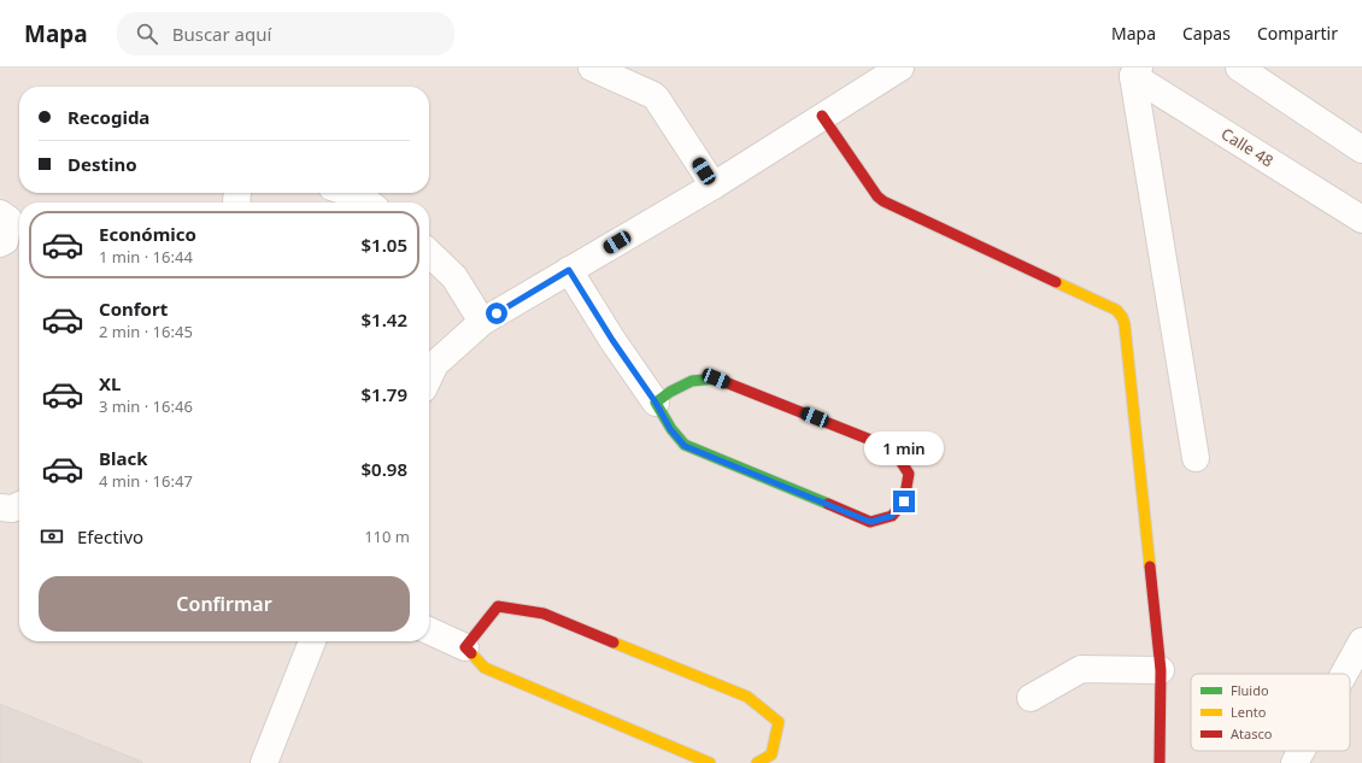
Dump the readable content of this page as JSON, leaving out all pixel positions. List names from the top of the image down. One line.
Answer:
{"streets":{"street":["Calle 48"]},"legend":["Fluido","Lento","Atasco"],"page":{"header":"Mapa","search":"Buscar aquí","nav":["Mapa","Capas","Compartir"],"banner":["Recogida","Destino"],"list":[{"name":"Económico","note":"1 min · 16:44","value":"$1.05"},{"name":"Confort","note":"2 min · 16:45","value":"$1.42"},{"name":"XL","note":"3 min · 16:46","value":"$1.79"},{"name":"Black","note":"4 min · 16:47","value":"$0.98"}],"bubble":"1 min","pay":["Efectivo","110 m"],"buttons":"Confirmar"}}
